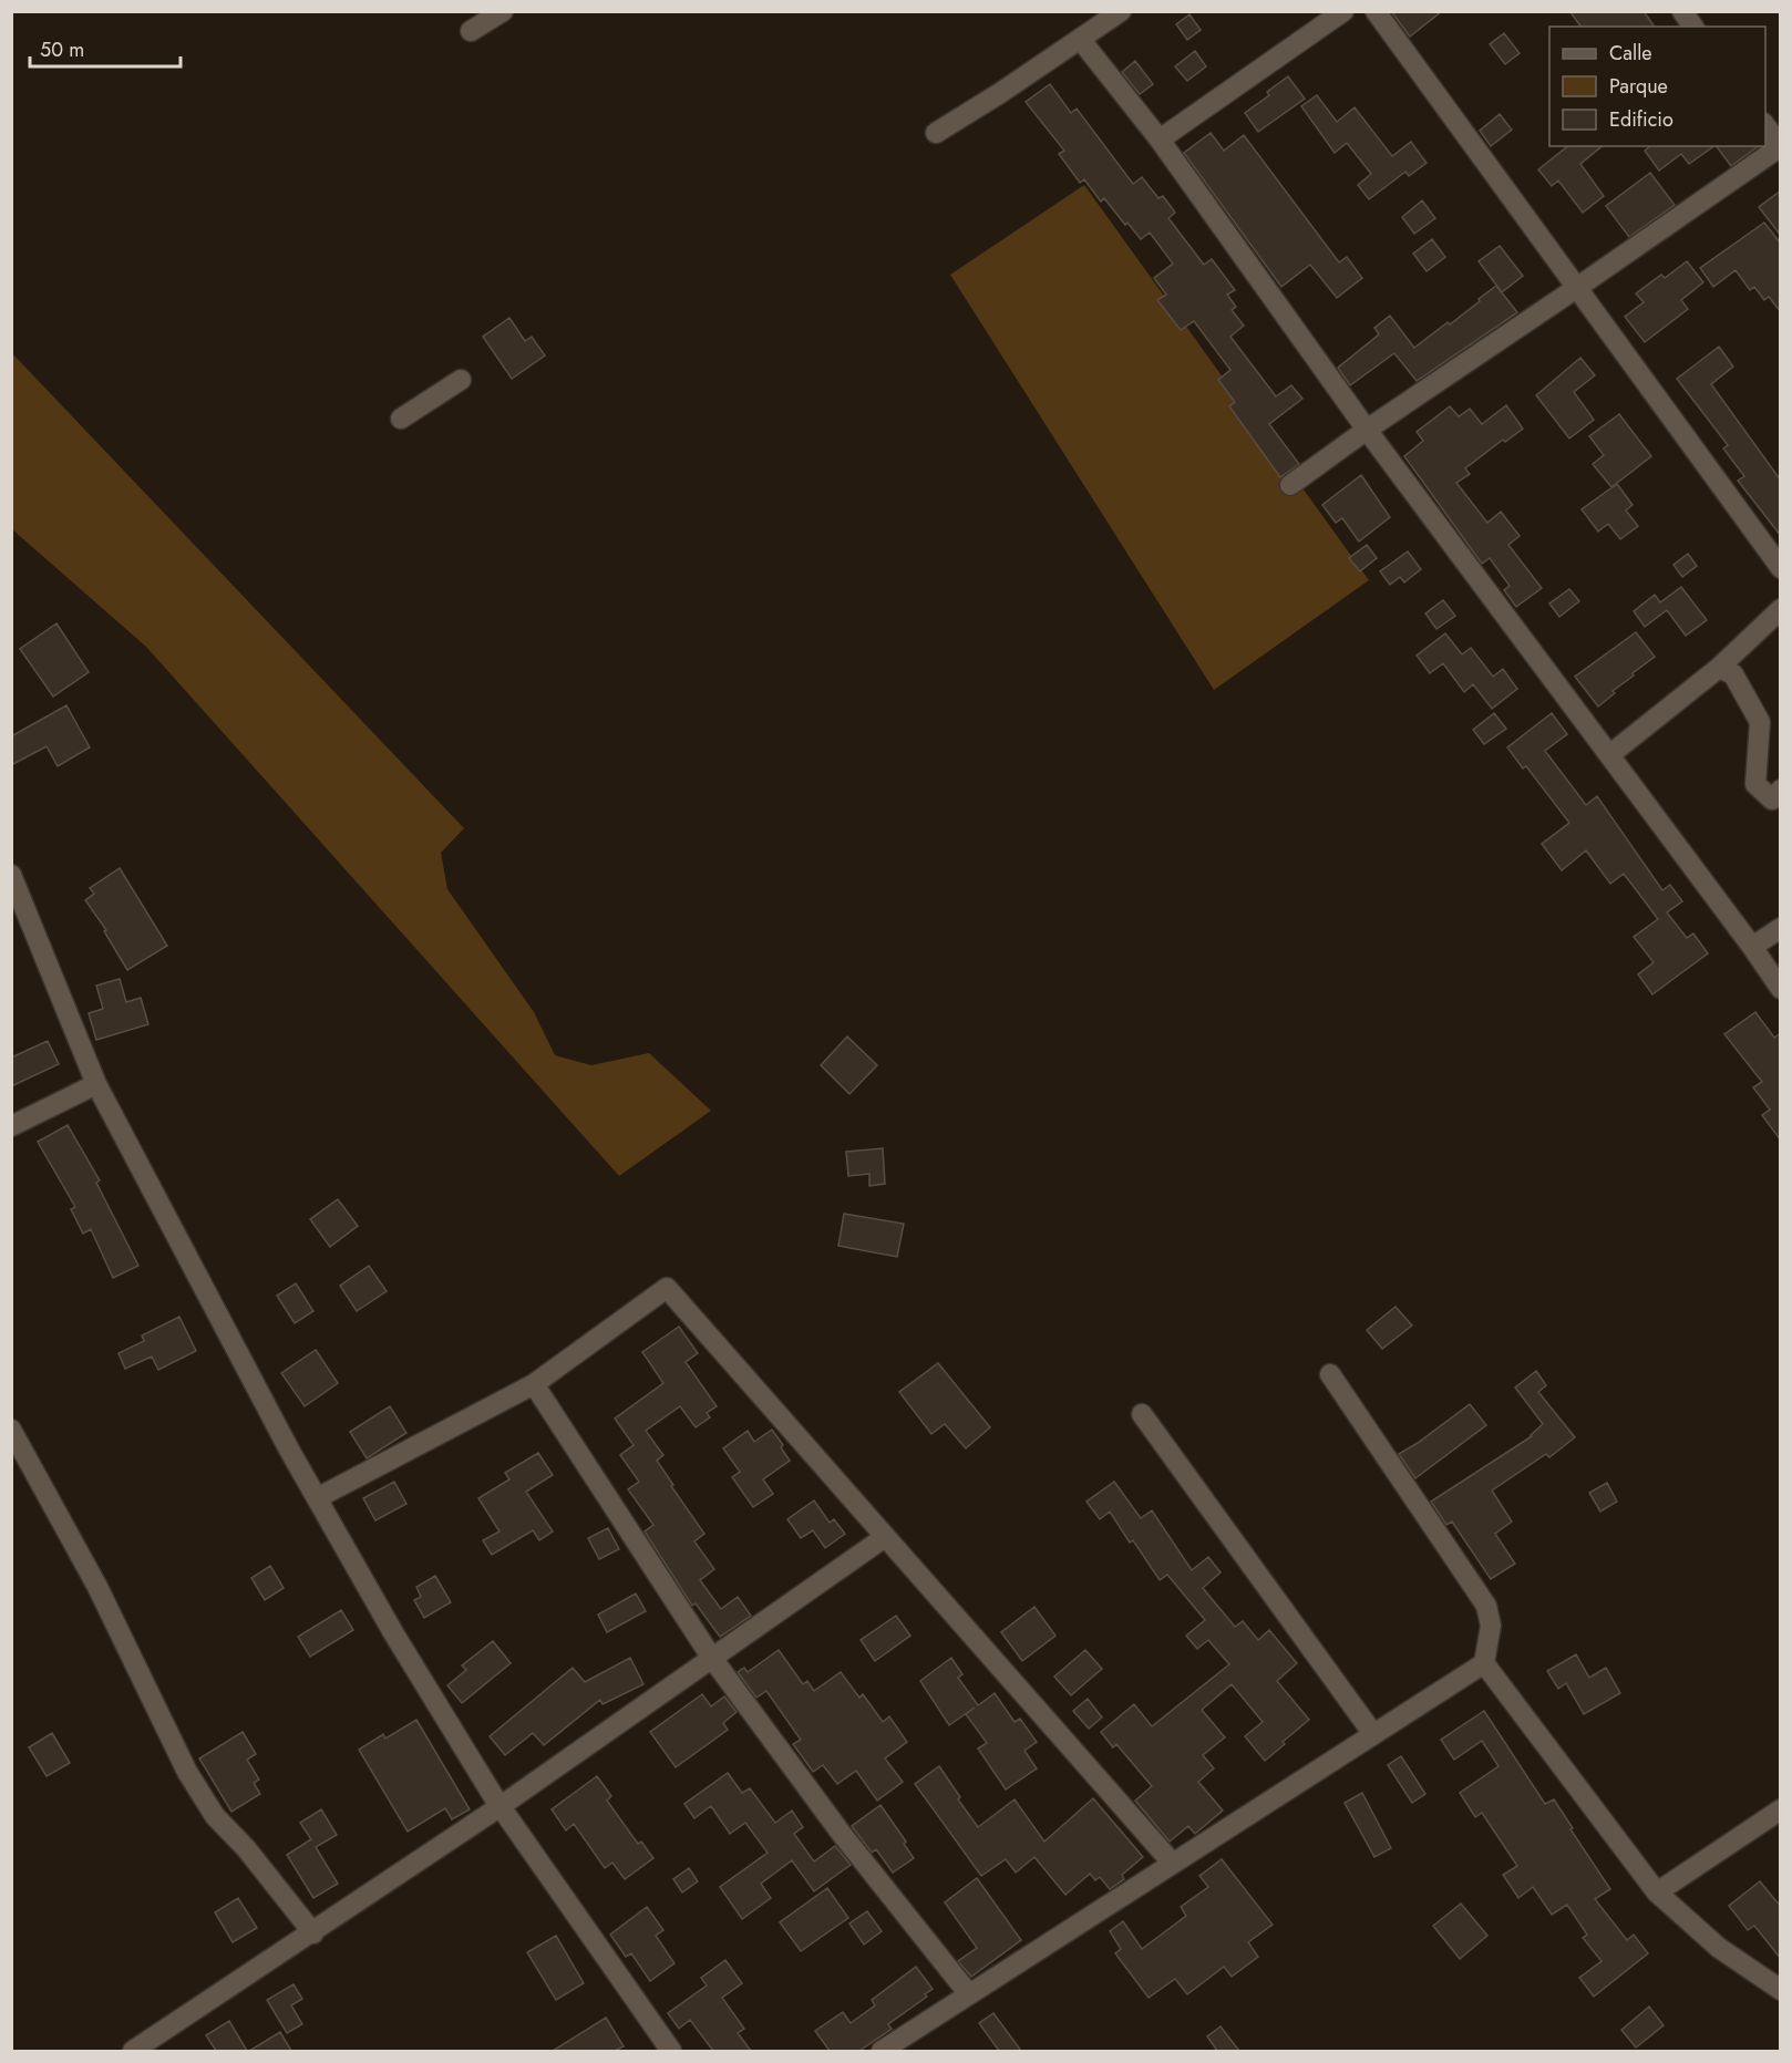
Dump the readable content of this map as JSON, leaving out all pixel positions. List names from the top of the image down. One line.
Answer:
{"legend":["Calle","Parque","Edificio"],"scale_bar":"50 m"}
